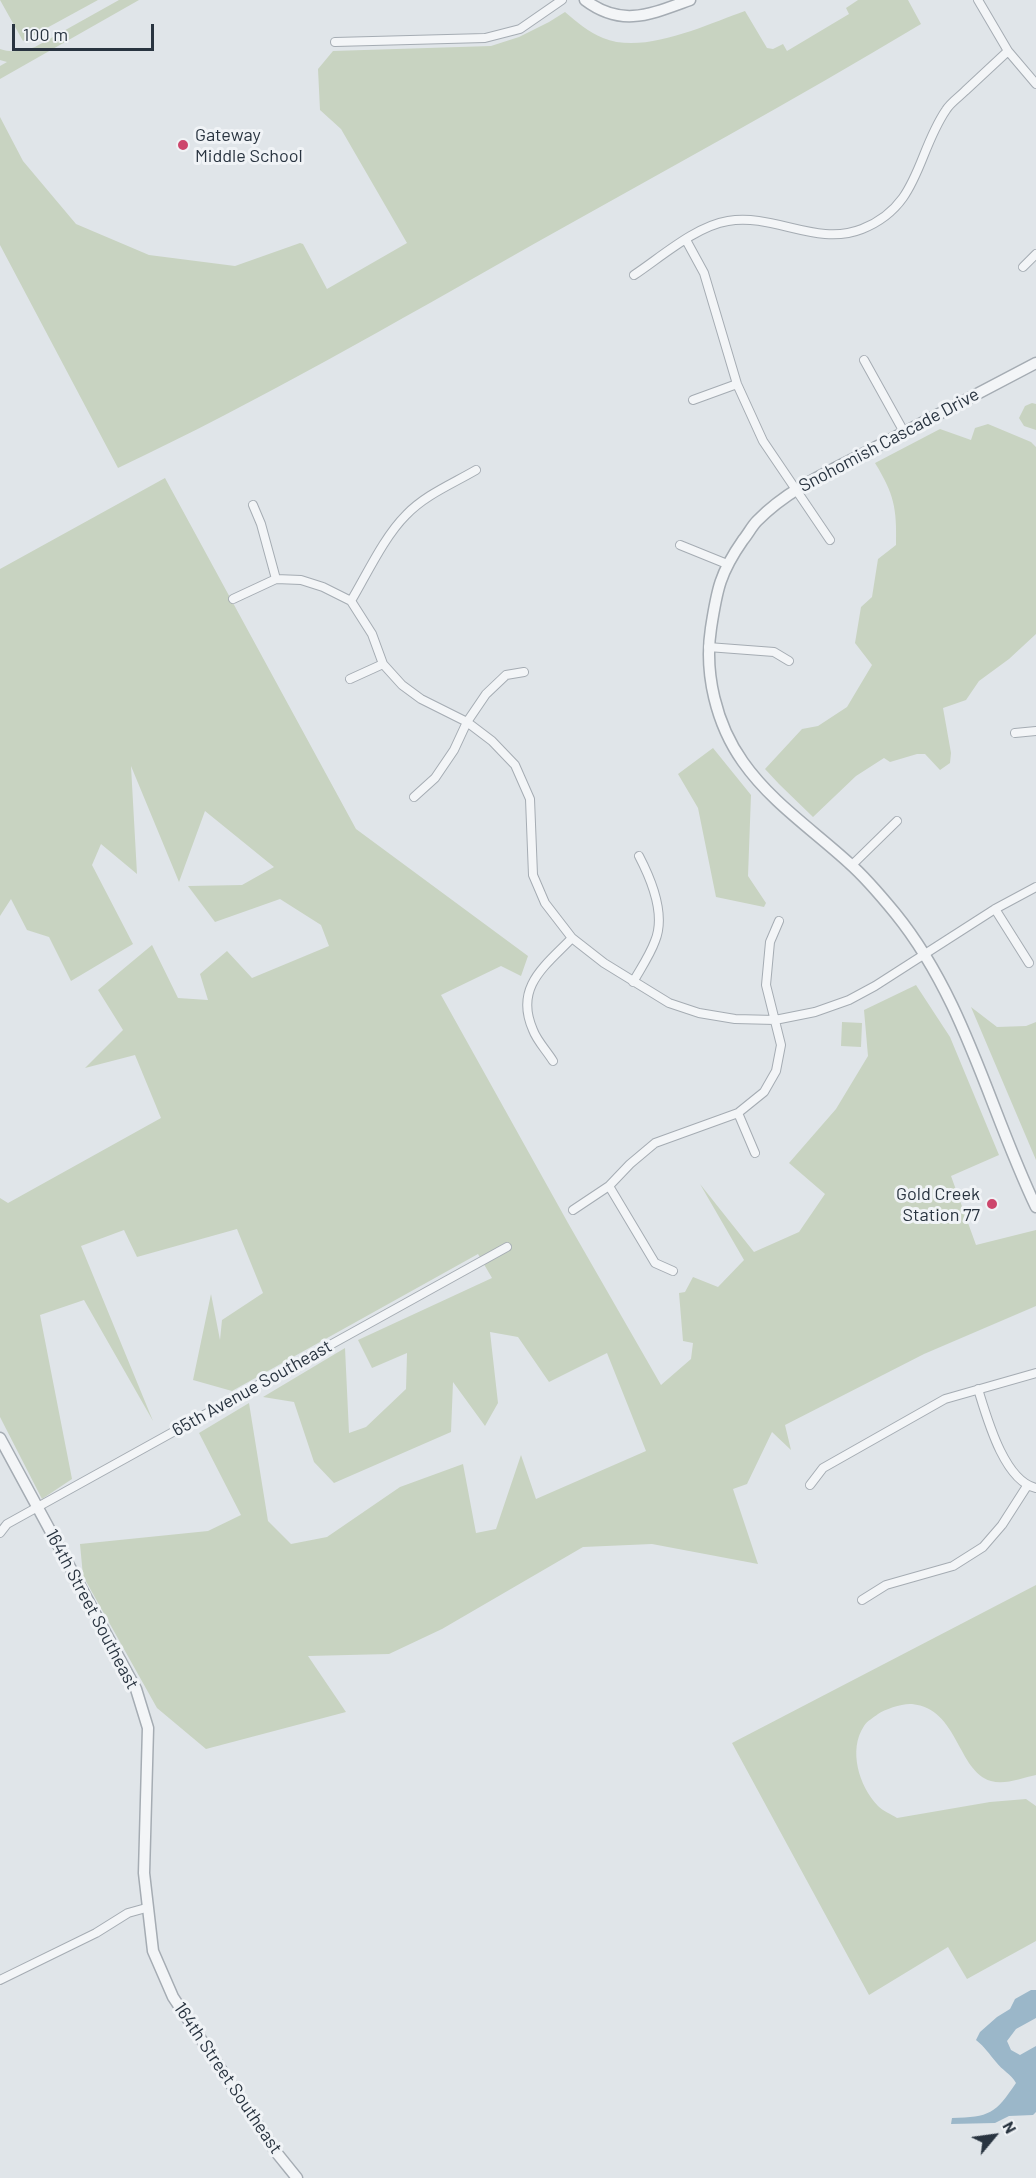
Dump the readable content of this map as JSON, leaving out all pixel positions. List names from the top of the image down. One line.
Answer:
{"streets":{"street":["Snohomish Cascade Drive","65th Avenue Southeast","164th Street Southeast"]},"crossings":[["65th Avenue Southeast","164th Street Southeast"]],"places":["Gateway Middle School","Gold Creek Station 77"],"scale_bar":"100 m","north":"top right"}
